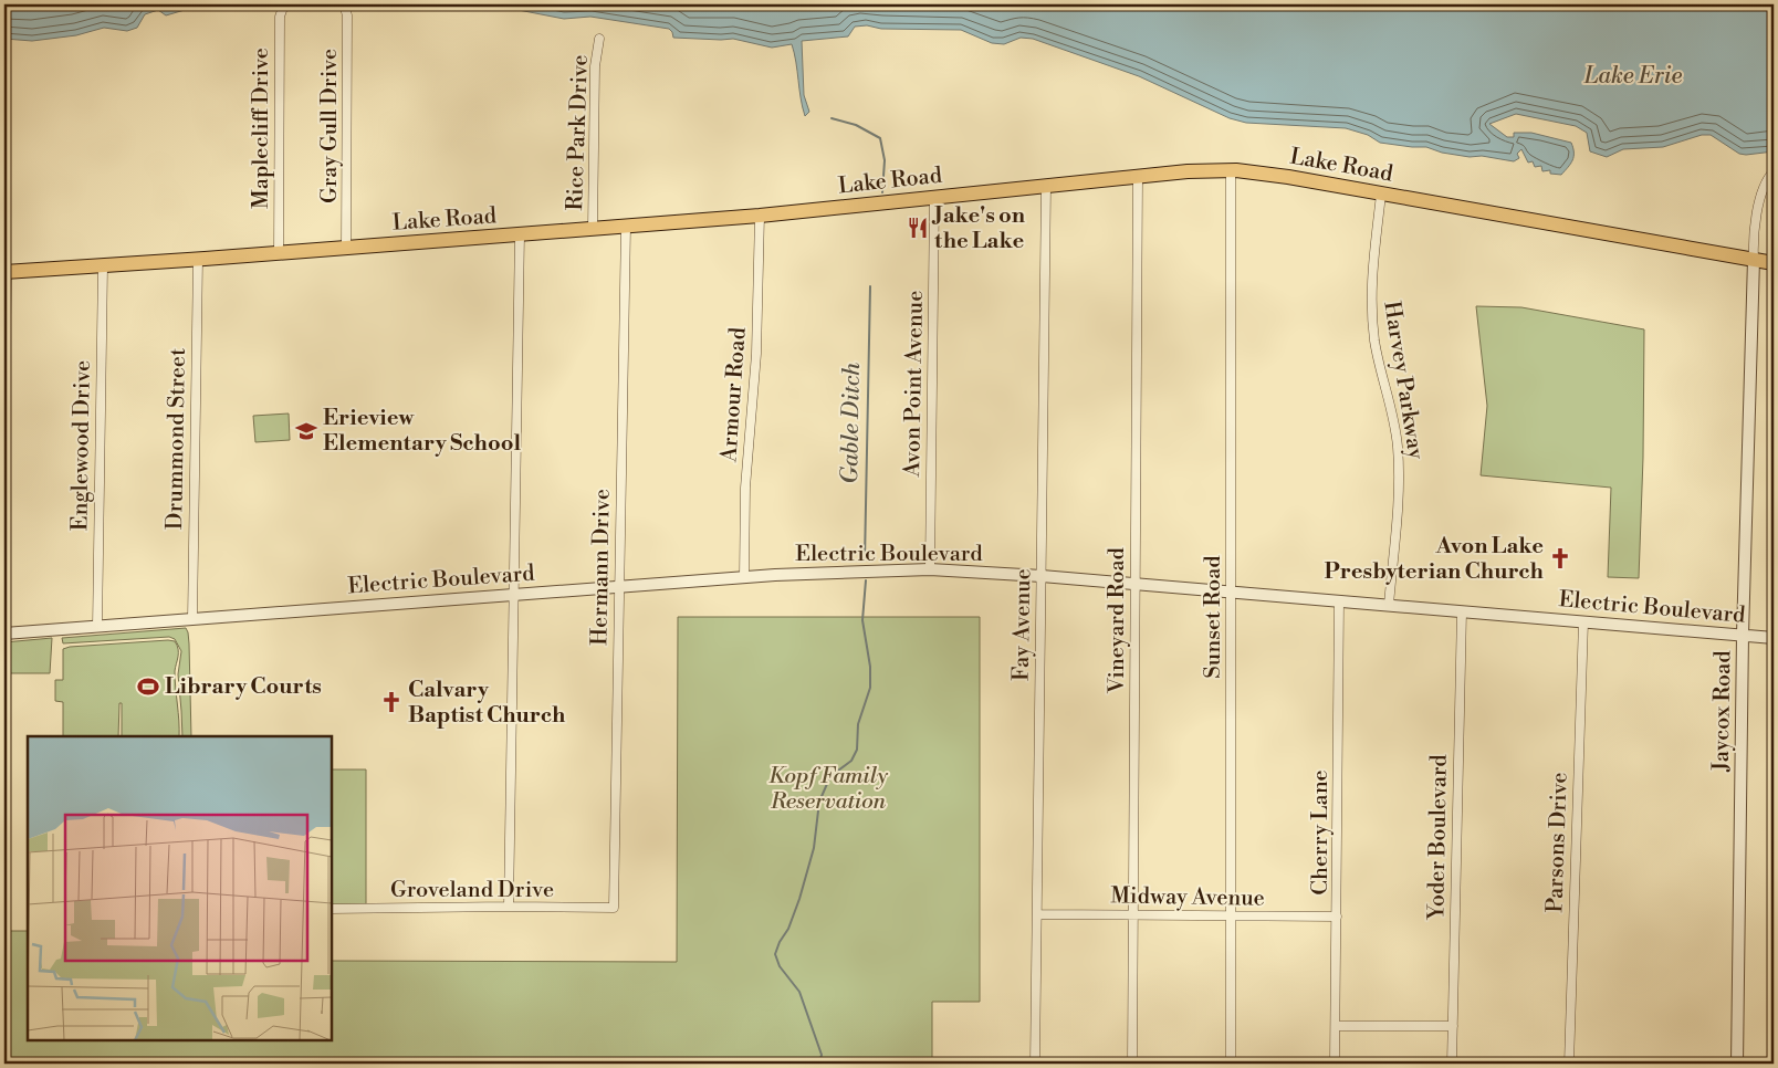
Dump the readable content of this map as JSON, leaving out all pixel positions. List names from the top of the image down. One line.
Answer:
{"streets":{"main road":["Lake Road"],"street":["Gray Gull Drive","Maplecliff Drive","Rice Park Drive","Harvey Parkway","Avon Point Avenue","Armour Road","Drummond Street","Englewood Drive","Electric Boulevard","Hermann Drive","Sunset Road","Vineyard Road","Fay Avenue","Jaycox Road","Cherry Lane","Yoder Boulevard","Parsons Drive","Groveland Drive","Midway Avenue"]},"crossings":[["Gray Gull Drive","Lake Road"],["Maplecliff Drive","Lake Road"],["Rice Park Drive","Lake Road"],["Lake Road","Harvey Parkway"],["Lake Road","Avon Point Avenue"],["Lake Road","Armour Road"],["Lake Road","Drummond Street"],["Lake Road","Englewood Drive"],["Lake Road","Hermann Drive"],["Lake Road","Sunset Road"],["Lake Road","Vineyard Road"],["Lake Road","Fay Avenue"],["Lake Road","Jaycox Road"],["Harvey Parkway","Electric Boulevard"],["Avon Point Avenue","Electric Boulevard"],["Armour Road","Electric Boulevard"],["Drummond Street","Electric Boulevard"],["Englewood Drive","Electric Boulevard"],["Electric Boulevard","Hermann Drive"],["Electric Boulevard","Sunset Road"],["Electric Boulevard","Vineyard Road"],["Electric Boulevard","Fay Avenue"],["Electric Boulevard","Jaycox Road"],["Electric Boulevard","Cherry Lane"],["Electric Boulevard","Yoder Boulevard"],["Electric Boulevard","Parsons Drive"],["Hermann Drive","Groveland Drive"],["Sunset Road","Midway Avenue"],["Vineyard Road","Midway Avenue"],["Fay Avenue","Midway Avenue"],["Cherry Lane","Midway Avenue"]],"water":["Lake Erie","Gable Ditch"],"parks":["Kopf Family Reservation"],"places":{"restaurant":["Jake's on the Lake"],"school or university":["Erieview Elementary School"],"church":["Avon Lake Presbyterian Church","Calvary Baptist Church"],"sports":["Library Courts"]}}
